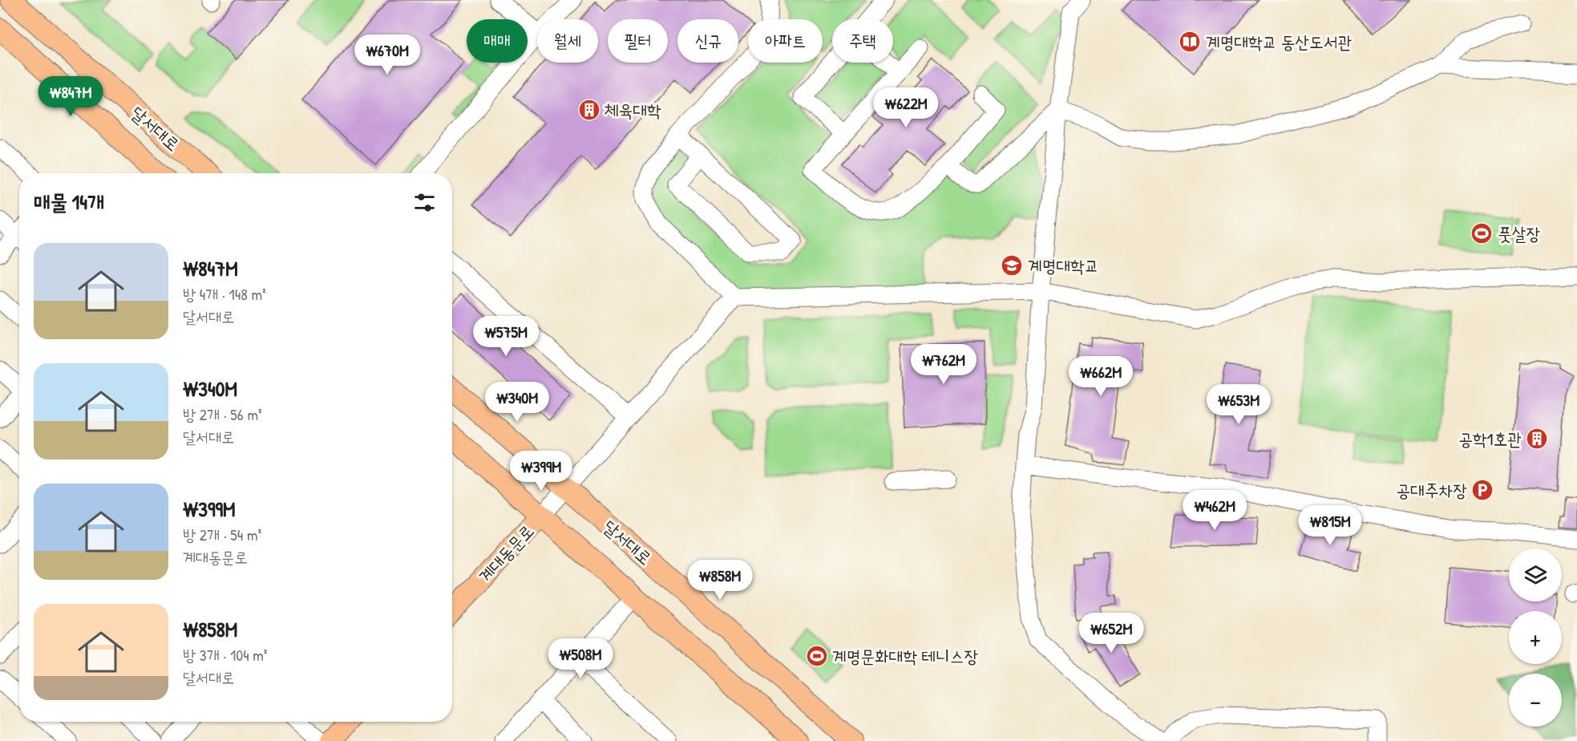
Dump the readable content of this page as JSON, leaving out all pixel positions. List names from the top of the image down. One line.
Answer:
{"streets":{"main road":["달서대로","계대동문로"]},"crossings":[["달서대로","계대동문로"]],"places":{"library":["계명대학교 동산도서관"],"building":["체육대학","공학1호관"],"sports":["풋살장","계명문화대학 테니스장"],"school or university":["계명대학교"],"parking":["공대주차장"]},"page":{"chip":["매매","월세","필터","신규","아파트","주택"],"price":["₩670M","₩847M","₩622M","₩575M","₩762M","₩662M","₩340M","₩653M","₩399M","₩462M","₩815M","₩858M","₩652M","₩508M"],"heading":"매물 14개","list":[{"name":"₩847M","note":"방 4개 · 148 m² · 달서대로"},{"name":"₩340M","note":"방 2개 · 56 m² · 달서대로"},{"name":"₩399M","note":"방 2개 · 54 m² · 계대동문로"},{"name":"₩858M","note":"방 3개 · 104 m² · 달서대로"}],"map_buttons":["+","−"]}}
